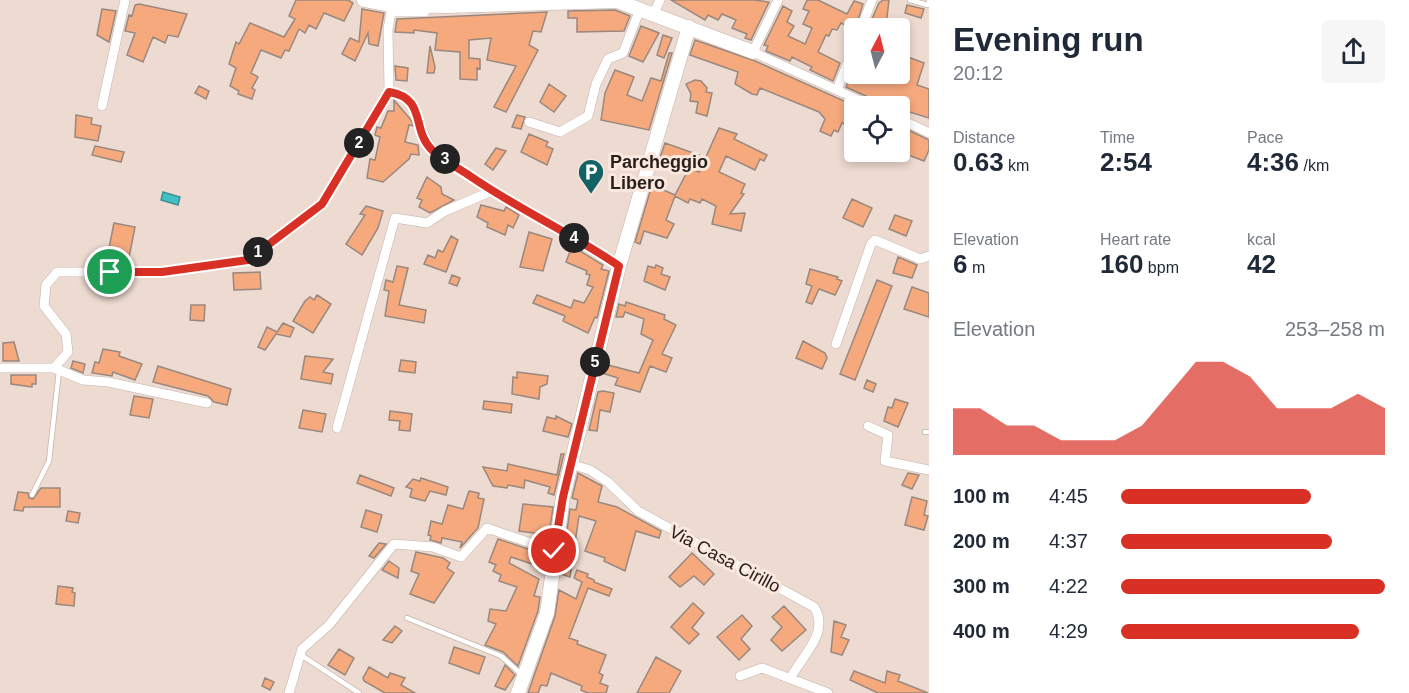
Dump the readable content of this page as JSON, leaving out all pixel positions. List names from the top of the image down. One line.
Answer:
{"streets":{"street":["Via Casa Cirillo"]},"places":{"parking":["Parcheggio Libero"]},"north":"top","page":{"heading":["Evening run","20:12"],"stats":[["Distance","0.63 km"],["Time","2:54"],["Pace","4:36 /km"],["Elevation","6 m"],["Heart rate","160 bpm"],["kcal","42"]],"pins":["2","3","4","1","5"],"chart":["Elevation","253–258 m"],"list":[{"name":"100 m","note":"4:45"},{"name":"200 m","note":"4:37"},{"name":"300 m","note":"4:22"},{"name":"400 m","note":"4:29"}]}}
